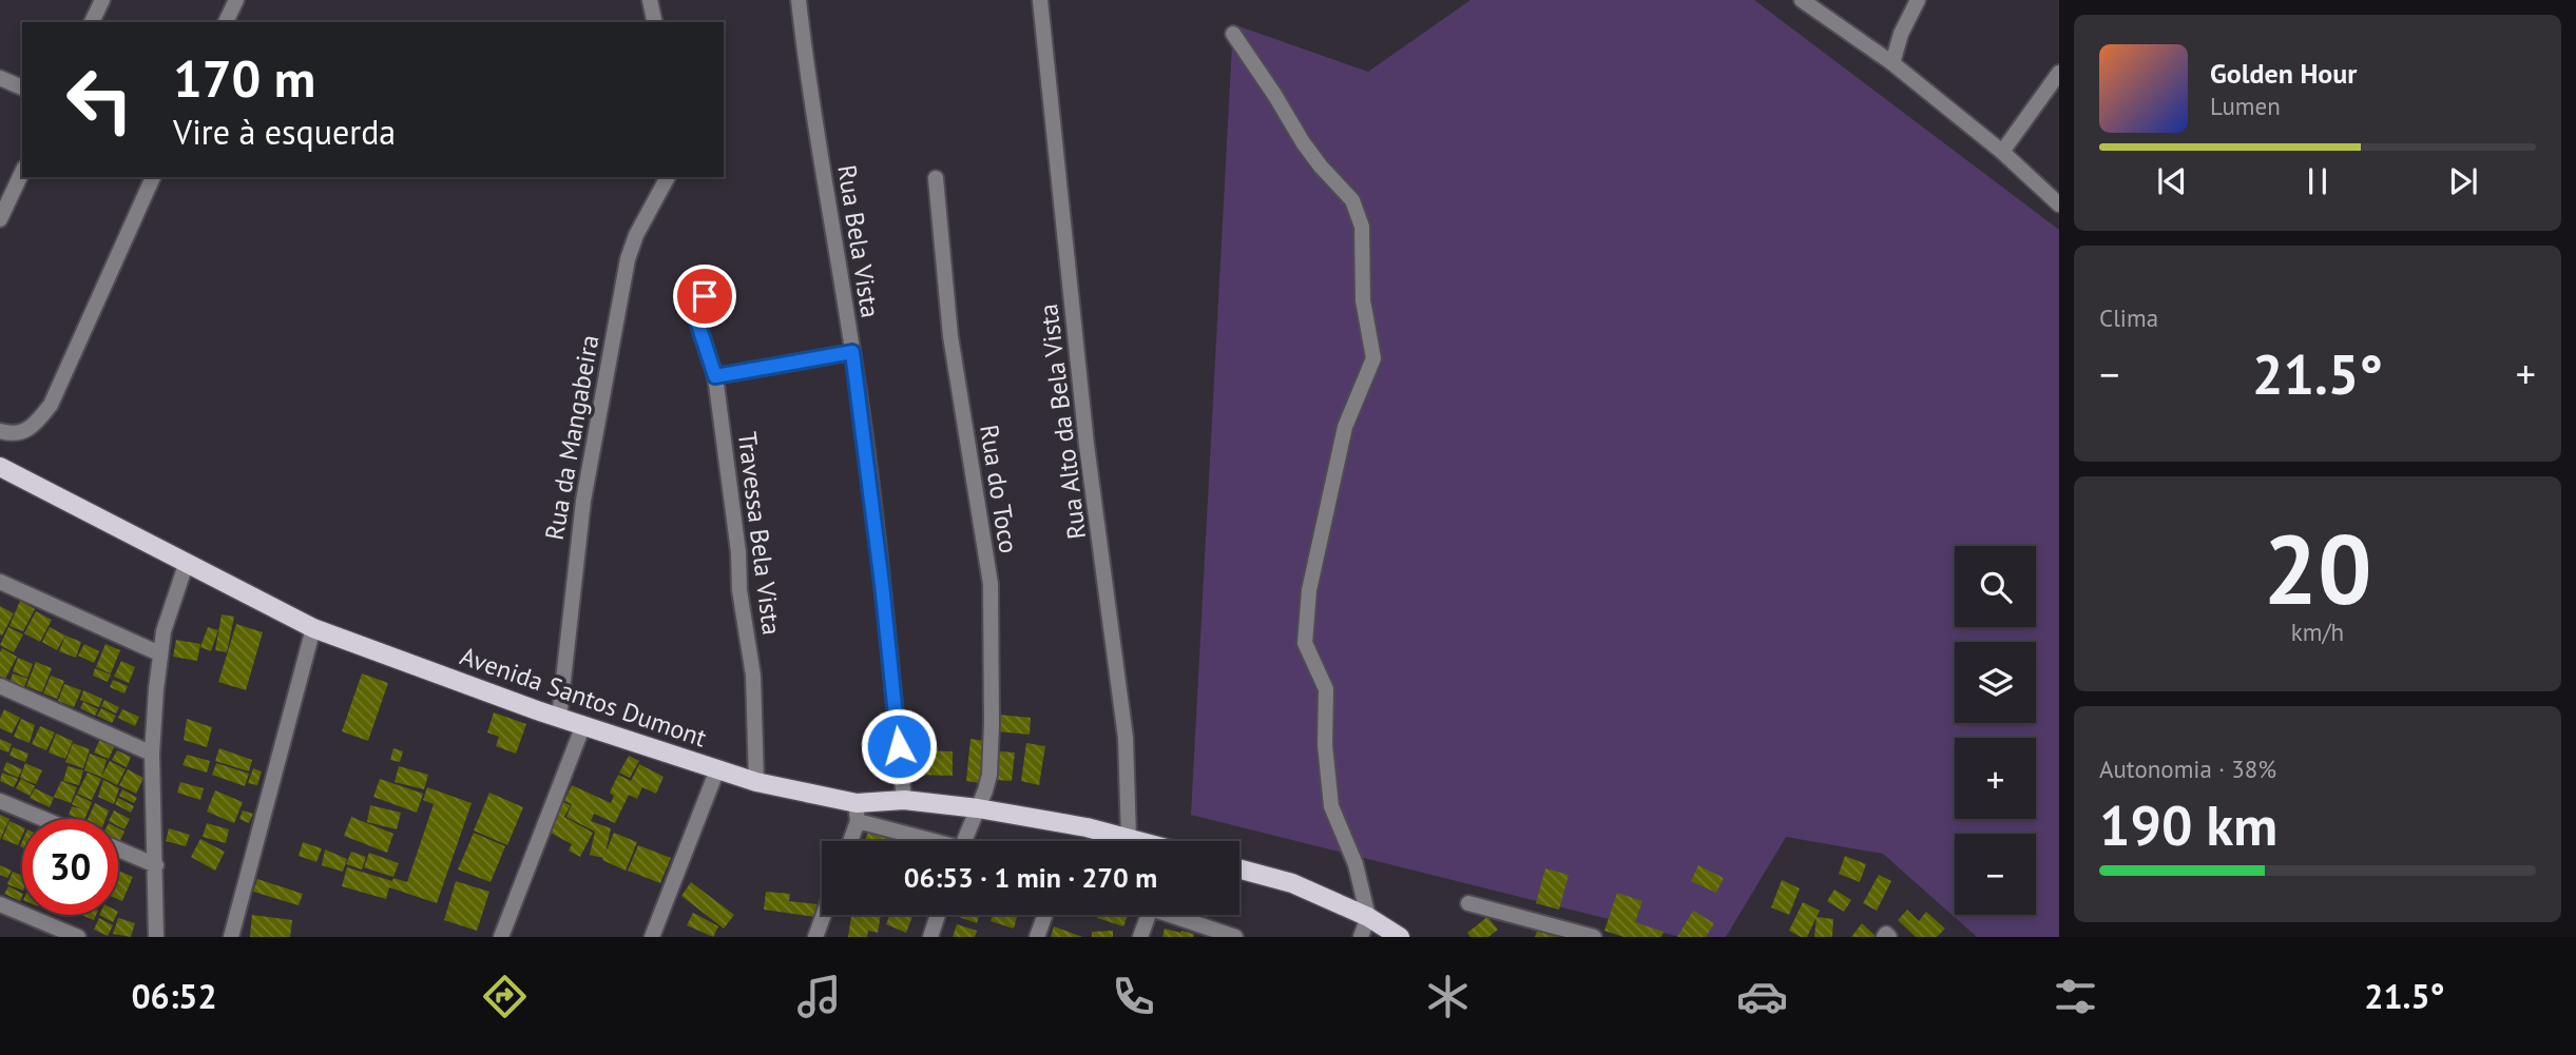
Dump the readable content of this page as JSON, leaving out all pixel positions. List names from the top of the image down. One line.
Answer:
{"streets":{"main road":["Avenida Santos Dumont"],"street":["Rua Bela Vista","Rua Alto da Bela Vista","Rua da Mangabeira","Rua do Toco","Travessa Bela Vista"]},"crossings":[["Rua Bela Vista","Avenida Santos Dumont"],["Rua Alto da Bela Vista","Avenida Santos Dumont"],["Rua da Mangabeira","Avenida Santos Dumont"],["Rua do Toco","Avenida Santos Dumont"],["Travessa Bela Vista","Avenida Santos Dumont"]],"page":{"turn":["170 m","Vire à esquerda"],"song":["Golden Hour","Lumen"],"tile":["Clima",["20","km/h"],["Autonomia · 38%","190 km"]],"heat":["−","21.5°","+"],"map_buttons":["+","−"],"limit":"30","trip":"06:53 · 1 min · 270 m","tabs":["06:52","21.5°"]}}
